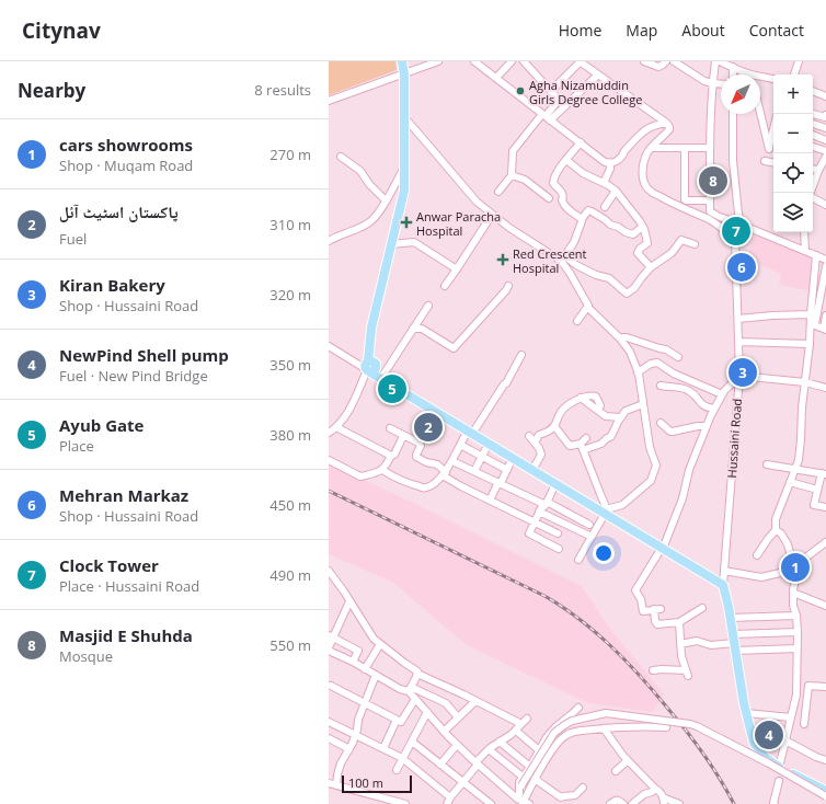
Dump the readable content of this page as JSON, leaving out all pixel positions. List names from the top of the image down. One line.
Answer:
{"streets":{"street":["Hussaini Road"]},"places":{"other":["Agha Nizamuddin Girls Degree College"],"health":["Anwar Paracha Hospital","Red Crescent Hospital"]},"scale_bar":"100 m","north":"bottom left","page":{"header":"Citynav","nav":["Home","Map","About","Contact"],"heading":["Nearby","8 results"],"map_buttons":["+","−"],"list":[{"mark":"1","name":"cars showrooms","note":"Shop · Muqam Road","value":"270 m"},{"mark":"2","name":"پاکستان اسٹیٹ آئل","note":"Fuel","value":"310 m"},{"mark":"3","name":"Kiran Bakery","note":"Shop · Hussaini Road","value":"320 m"},{"mark":"4","name":"NewPind Shell pump","note":"Fuel · New Pind Bridge","value":"350 m"},{"mark":"5","name":"Ayub Gate","note":"Place","value":"380 m"},{"mark":"6","name":"Mehran Markaz","note":"Shop · Hussaini Road","value":"450 m"},{"mark":"7","name":"Clock Tower","note":"Place · Hussaini Road","value":"490 m"},{"mark":"8","name":"Masjid E Shuhda","note":"Mosque","value":"550 m"}],"pins":["8","7","6","3","5","2","1","4"],"scale":"100 m"}}
